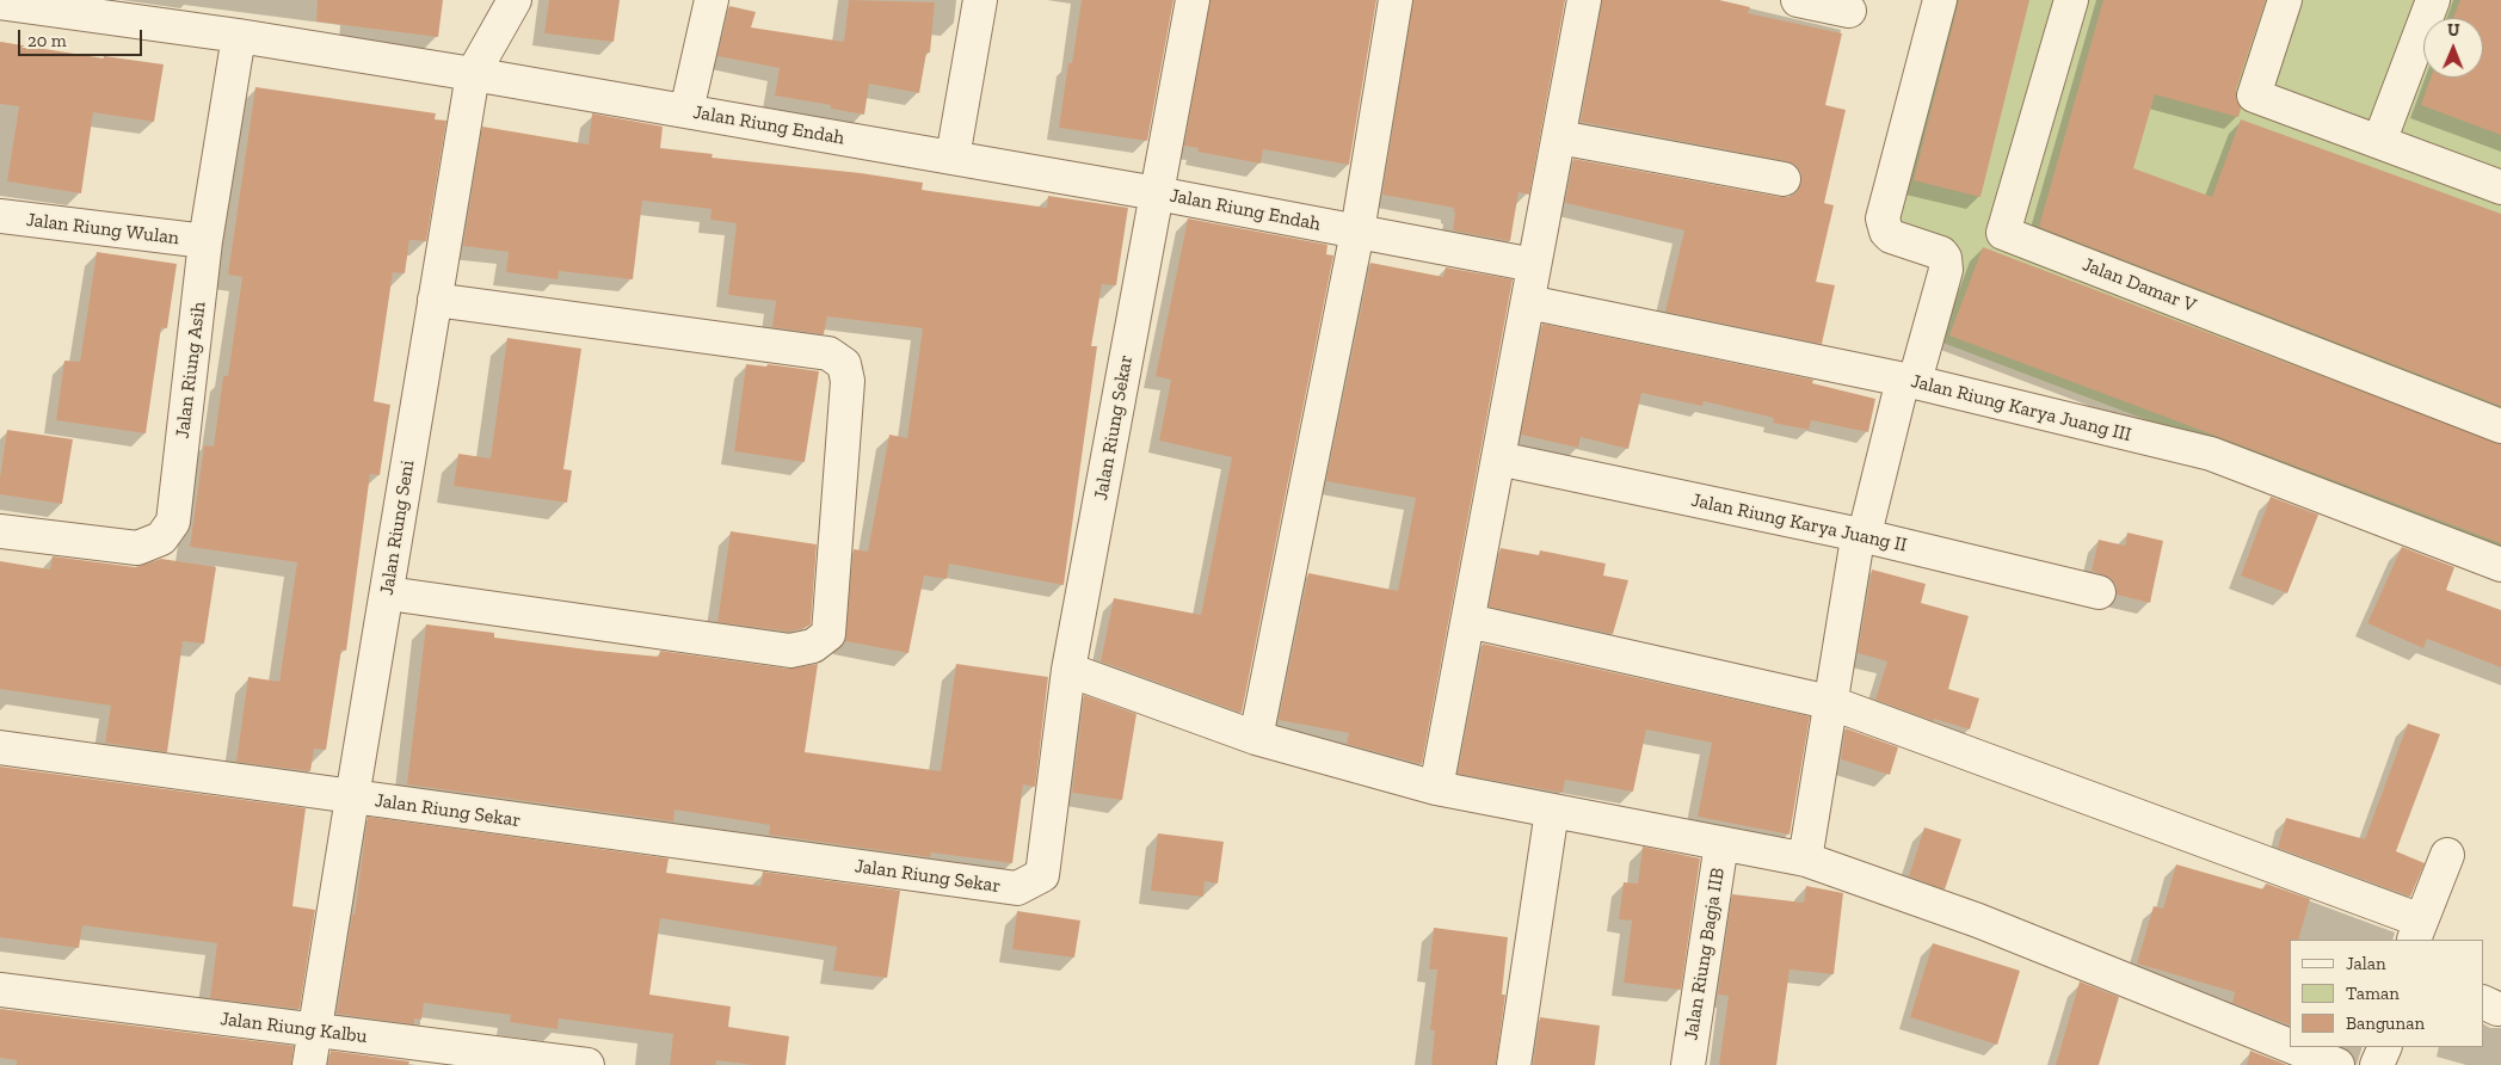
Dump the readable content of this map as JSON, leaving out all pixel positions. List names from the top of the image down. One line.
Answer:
{"streets":{"street":["Jalan Riung Endah","Jalan Riung Wulan","Jalan Damar V","Jalan Riung Asih","Jalan Riung Karya Juang III","Jalan Riung Sekar","Jalan Riung Karya Juang II","Jalan Riung Seni","Jalan Riung Bagja IIB","Jalan Riung Kalbu"]},"crossings":[["Jalan Riung Endah","Jalan Riung Asih"],["Jalan Riung Endah","Jalan Riung Sekar"],["Jalan Riung Endah","Jalan Riung Seni"],["Jalan Riung Wulan","Jalan Riung Asih"],["Jalan Riung Sekar","Jalan Riung Seni"],["Jalan Riung Seni","Jalan Riung Kalbu"]],"legend":["Jalan","Taman","Bangunan"],"scale_bar":"20 m","north":"top"}
